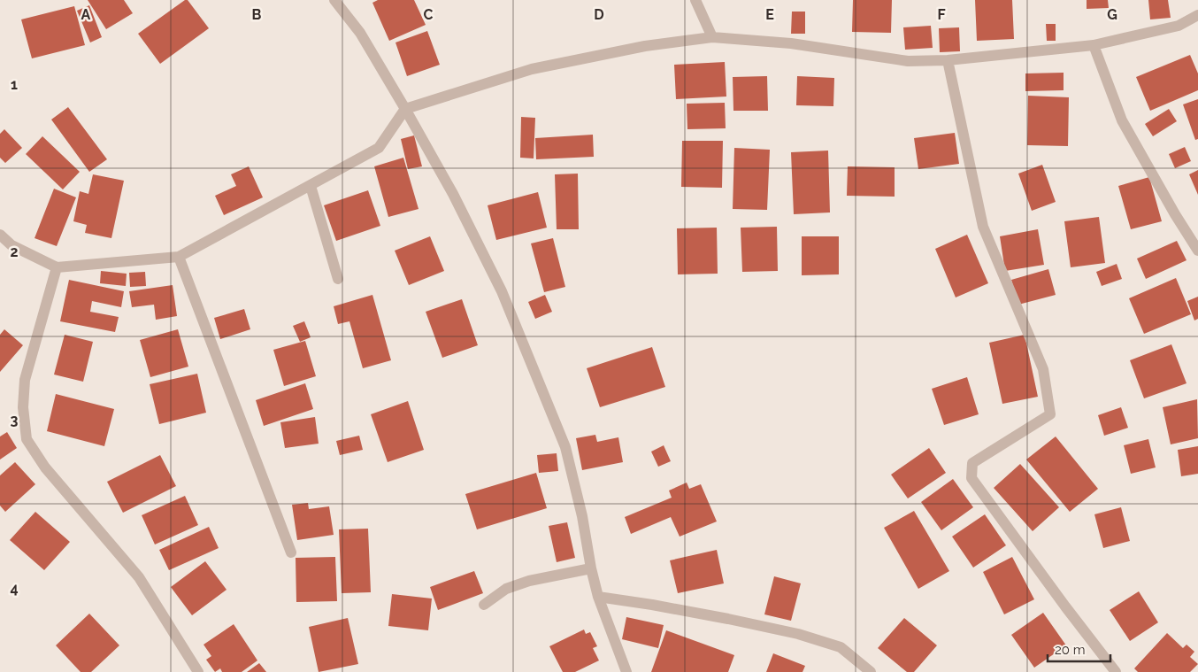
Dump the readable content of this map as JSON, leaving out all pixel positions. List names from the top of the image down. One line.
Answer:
{"scale_bar":"20 m","grid":{"columns":["A","B","C","D","E","F","G"],"rows":["1","2","3","4"]}}
